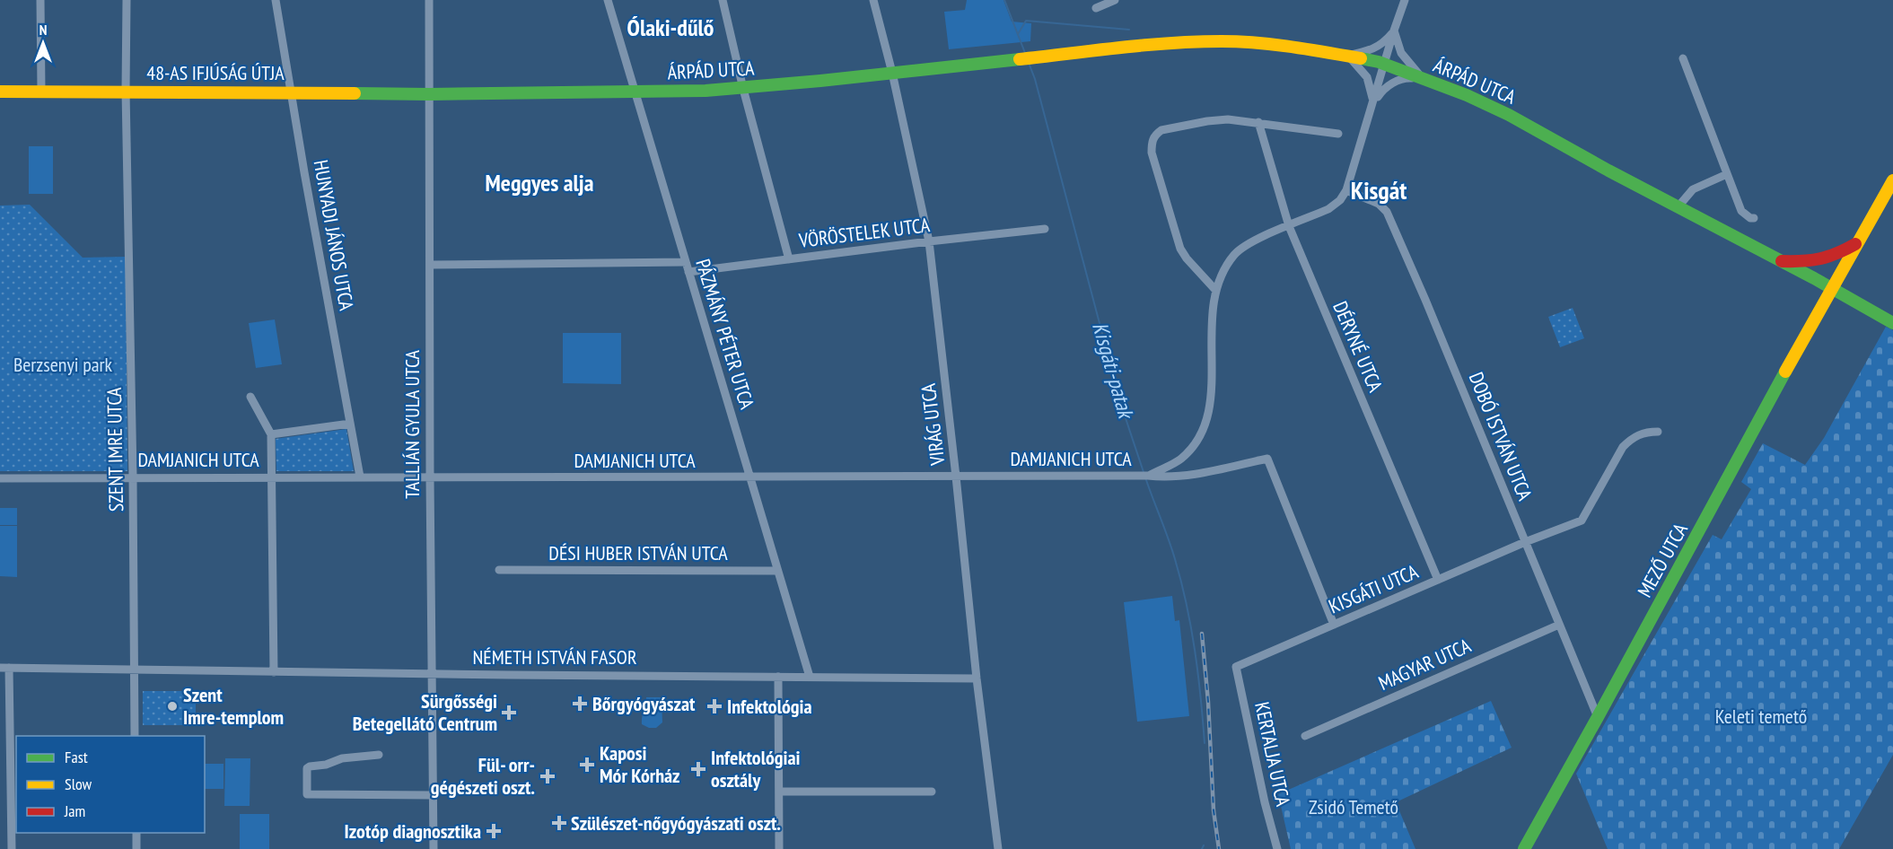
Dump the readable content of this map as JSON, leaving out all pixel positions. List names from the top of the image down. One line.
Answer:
{"streets":{"main road":["ÁRPÁD UTCA","48-AS IFJÚSÁG ÚTJA","MEZŐ UTCA"],"street":["VÖRÖSTELEK UTCA","HUNYADI JÁNOS UTCA","PÁZMÁNY PÉTER UTCA","DÉRYNÉ UTCA","TALLIÁN GYULA UTCA","VIRÁG UTCA","DOBÓ ISTVÁN UTCA","SZENT IMRE UTCA","DAMJANICH UTCA","DÉSI HUBER ISTVÁN UTCA","KISGÁTI UTCA","NÉMETH ISTVÁN FASOR","MAGYAR UTCA","KERTALJA UTCA"]},"crossings":[["ÁRPÁD UTCA","48-AS IFJÚSÁG ÚTJA"],["ÁRPÁD UTCA","PÁZMÁNY PÉTER UTCA"],["ÁRPÁD UTCA","TALLIÁN GYULA UTCA"],["ÁRPÁD UTCA","VIRÁG UTCA"],["ÁRPÁD UTCA","MEZŐ UTCA"],["48-AS IFJÚSÁG ÚTJA","HUNYADI JÁNOS UTCA"],["48-AS IFJÚSÁG ÚTJA","TALLIÁN GYULA UTCA"],["48-AS IFJÚSÁG ÚTJA","SZENT IMRE UTCA"],["VÖRÖSTELEK UTCA","PÁZMÁNY PÉTER UTCA"],["VÖRÖSTELEK UTCA","VIRÁG UTCA"],["HUNYADI JÁNOS UTCA","DAMJANICH UTCA"],["PÁZMÁNY PÉTER UTCA","DAMJANICH UTCA"],["PÁZMÁNY PÉTER UTCA","DÉSI HUBER ISTVÁN UTCA"],["PÁZMÁNY PÉTER UTCA","NÉMETH ISTVÁN FASOR"],["DÉRYNÉ UTCA","KISGÁTI UTCA"],["TALLIÁN GYULA UTCA","DAMJANICH UTCA"],["TALLIÁN GYULA UTCA","NÉMETH ISTVÁN FASOR"],["VIRÁG UTCA","DAMJANICH UTCA"],["VIRÁG UTCA","NÉMETH ISTVÁN FASOR"],["DOBÓ ISTVÁN UTCA","MEZŐ UTCA"],["DOBÓ ISTVÁN UTCA","KISGÁTI UTCA"],["DOBÓ ISTVÁN UTCA","MAGYAR UTCA"],["SZENT IMRE UTCA","DAMJANICH UTCA"],["SZENT IMRE UTCA","NÉMETH ISTVÁN FASOR"],["DAMJANICH UTCA","KISGÁTI UTCA"],["KISGÁTI UTCA","KERTALJA UTCA"]],"districts":["Ólaki-dűlő","Meggyes alja","Kisgát"],"water":["Kisgáti-patak"],"parks":["Berzsenyi park","Keleti temető","Zsidó Temető"],"places":{"health":["Bőrgyógyászat","Infektológia","Sürgősségi Betegellátó Centrum","Kaposi Mór Kórház","Infektológiai osztály","Fül- orr- gégészeti oszt.","Szülészet-nőgyógyászati oszt.","Izotóp diagnosztika"],"other":["Szent Imre-templom"]},"legend":["Fast","Slow","Jam"],"north":"top"}
